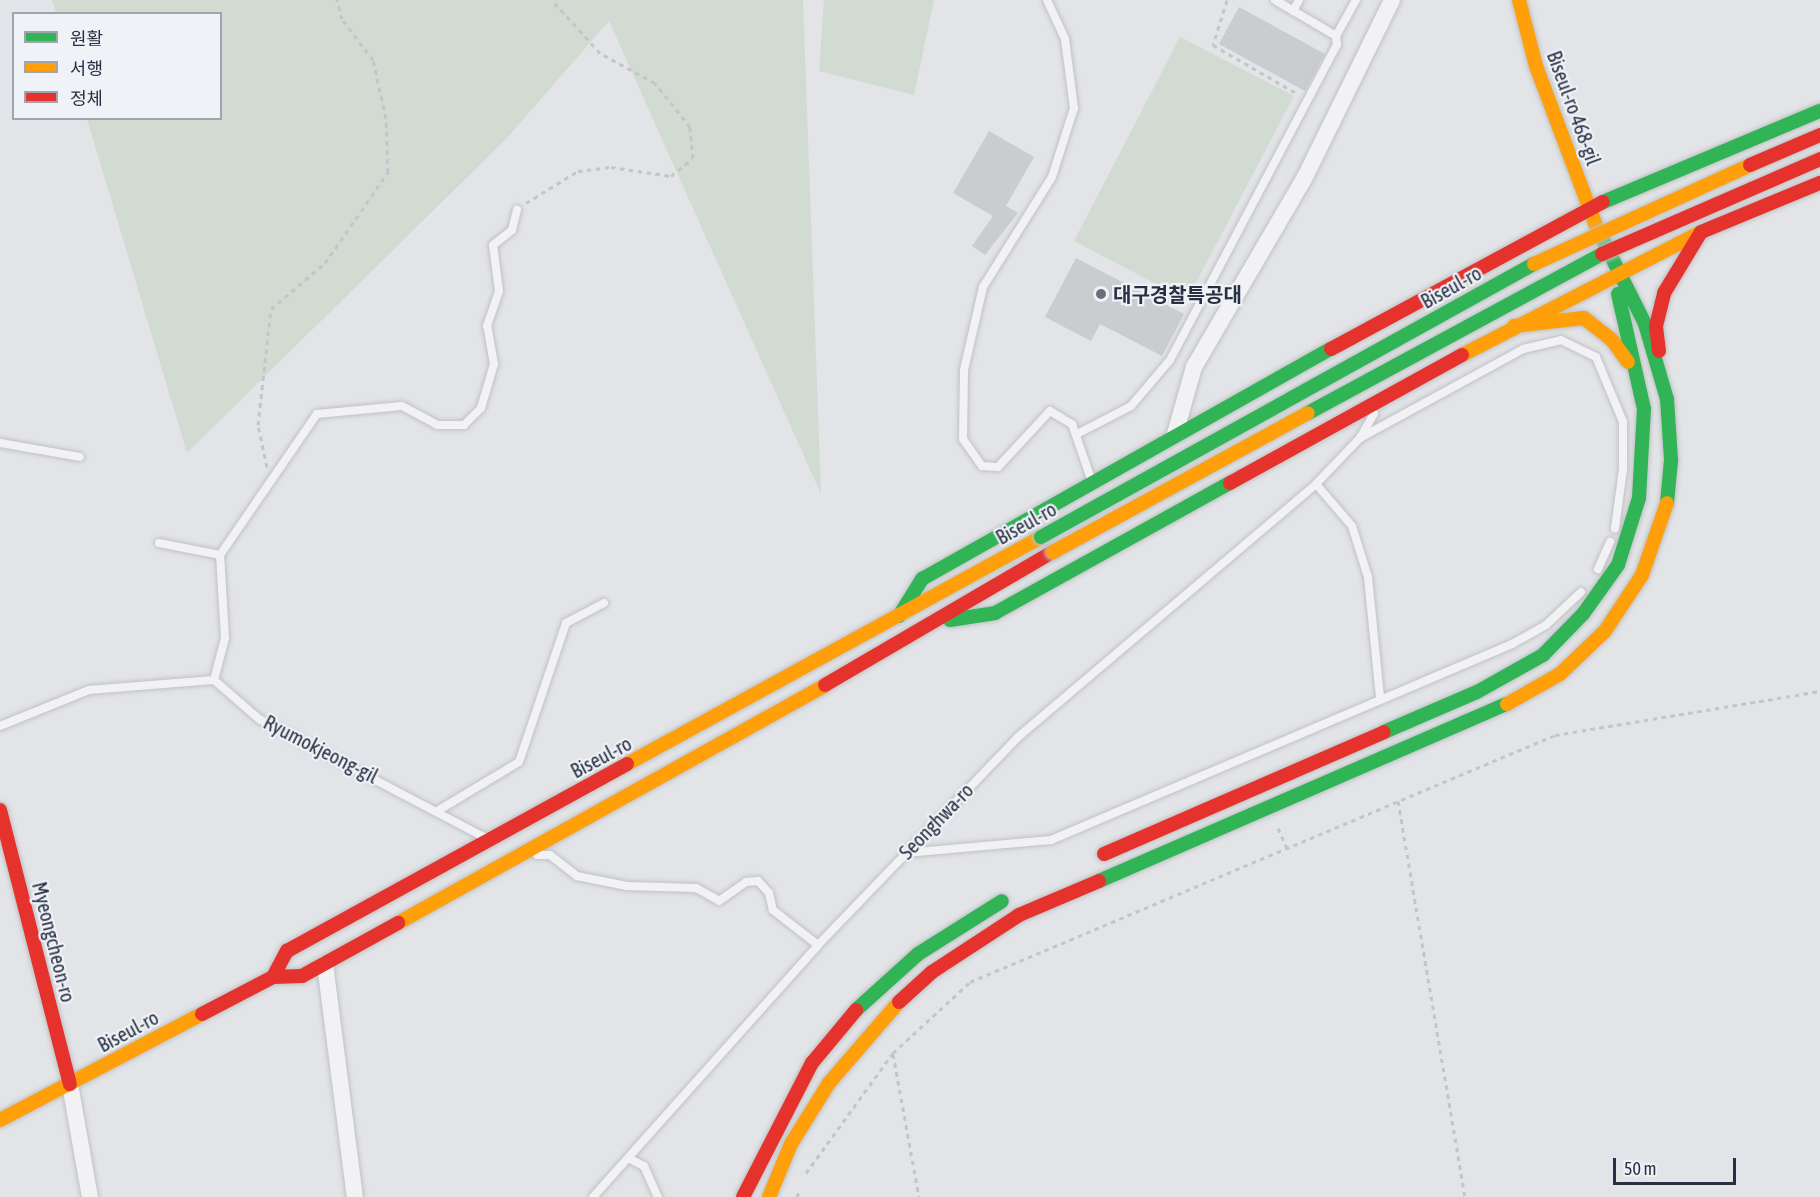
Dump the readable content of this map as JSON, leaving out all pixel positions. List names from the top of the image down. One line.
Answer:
{"streets":{"main road":["Biseul-ro 468-gil","Biseul-ro","Myeongcheon-ro"],"lane":["Ryumokjeong-gil","Seonghwa-ro"]},"crossings":[["Biseul-ro","Ryumokjeong-gil"],["Biseul-ro","Myeongcheon-ro"]],"places":["대구경찰특공대"],"legend":["원활","서행","정체"],"scale_bar":"50 m"}
